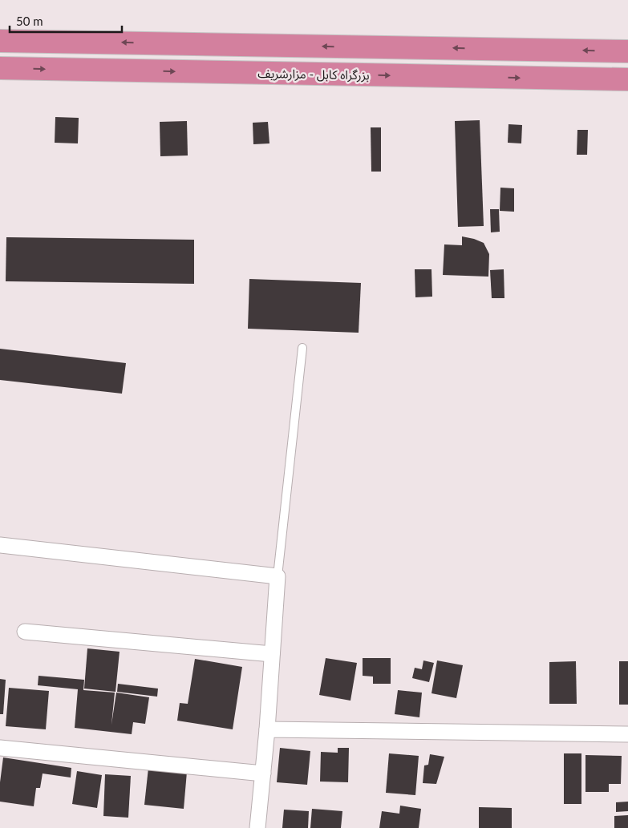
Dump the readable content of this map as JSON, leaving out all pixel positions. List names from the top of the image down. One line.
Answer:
{"streets":{"highway":["بزرگراه کابل - مزارشریف"]},"scale_bar":"50 m"}
